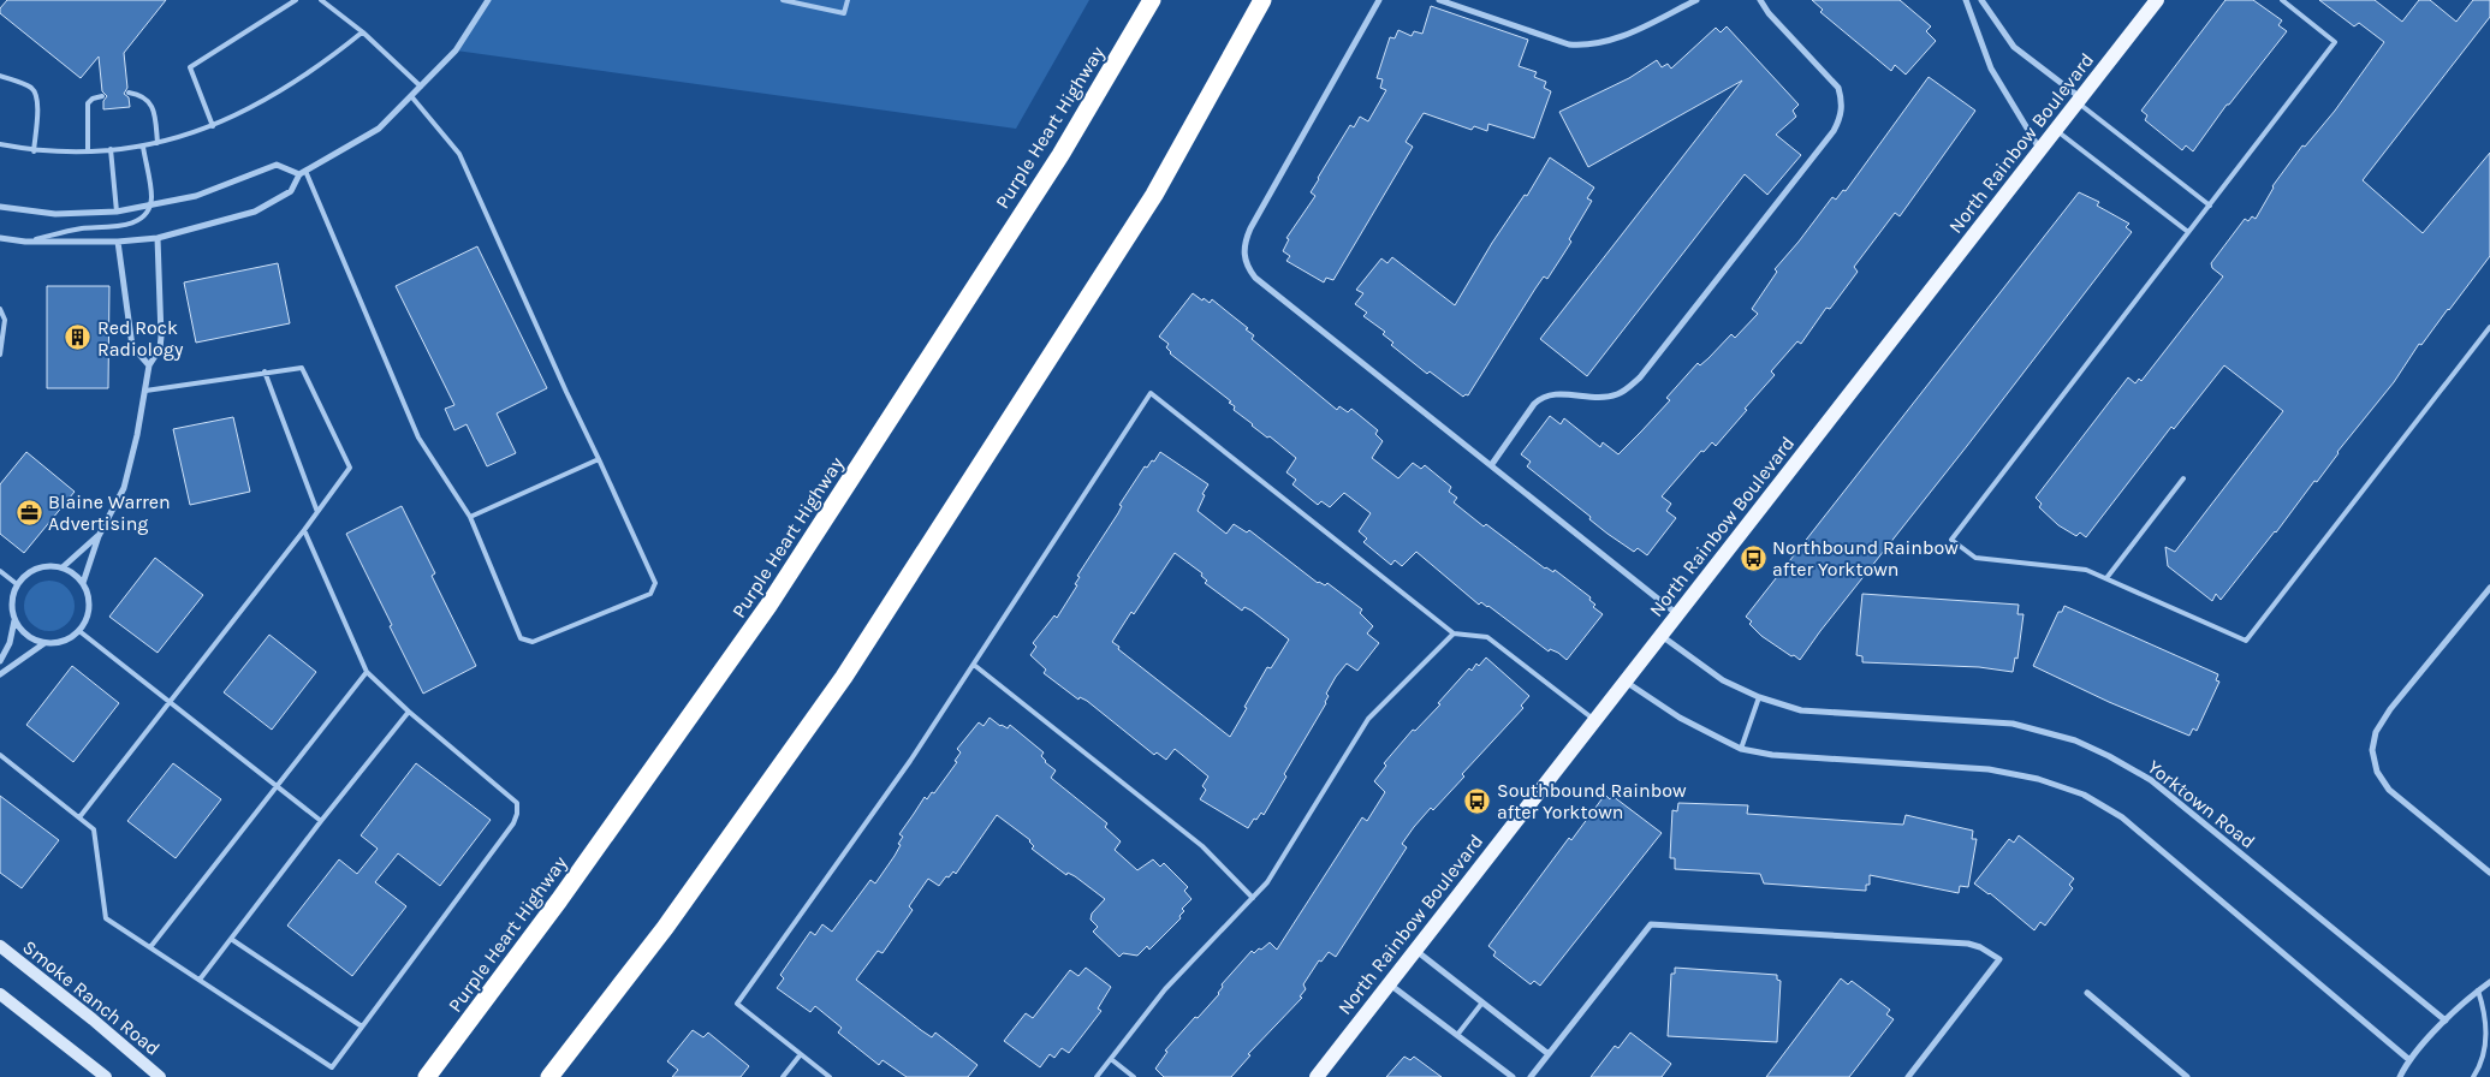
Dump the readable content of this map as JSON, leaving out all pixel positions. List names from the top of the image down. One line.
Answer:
{"streets":{"highway":["Purple Heart Highway"],"main road":["North Rainbow Boulevard","Smoke Ranch Road"],"street":["Yorktown Road"]},"crossings":[["North Rainbow Boulevard","Yorktown Road"]],"places":{"building":["Red Rock Radiology"],"office":["Blaine Warren Advertising"],"bus stop":["Northbound Rainbow after Yorktown","Southbound Rainbow after Yorktown"]}}
